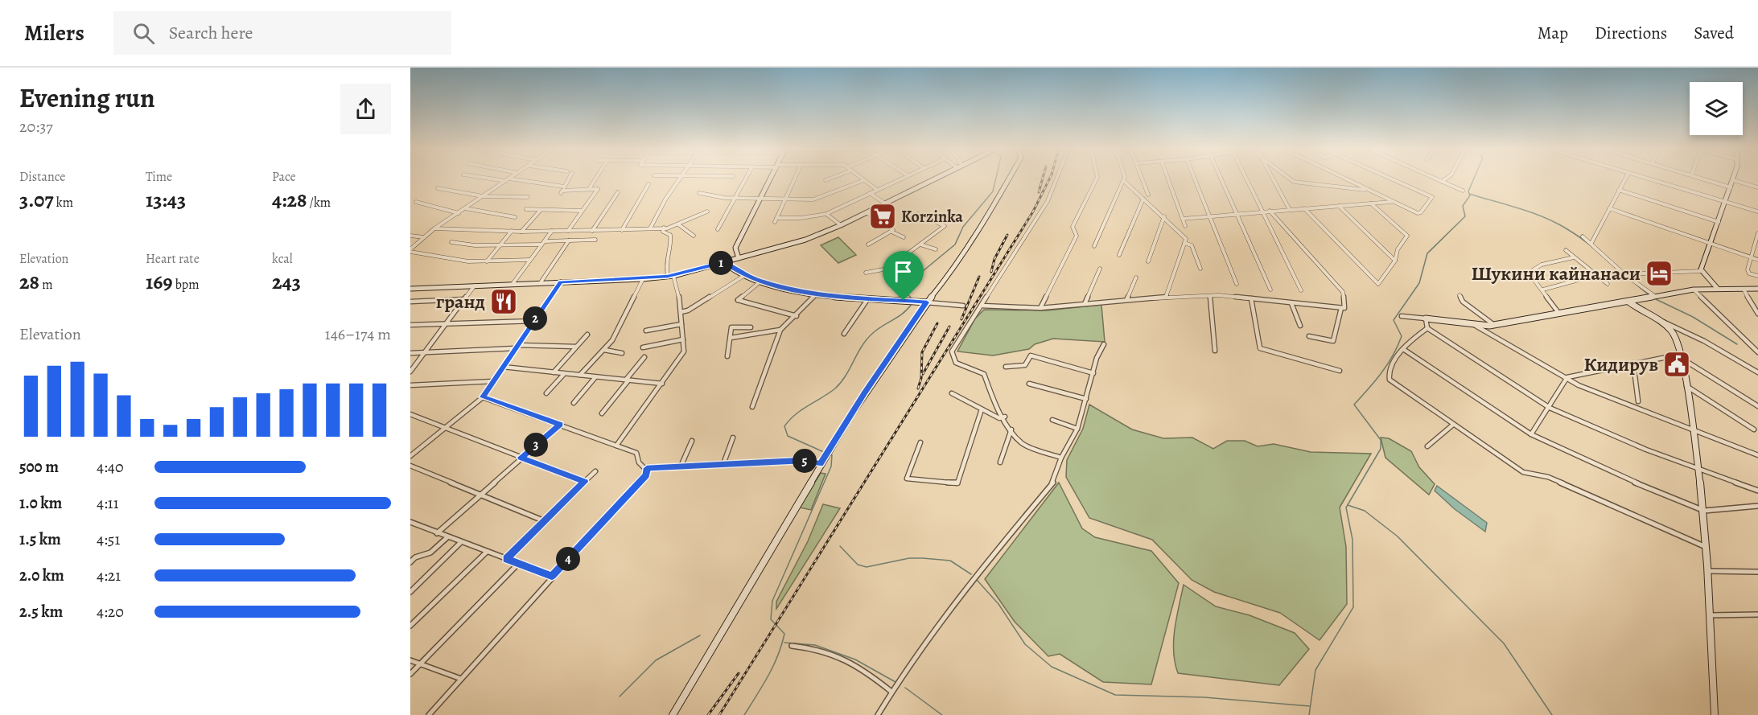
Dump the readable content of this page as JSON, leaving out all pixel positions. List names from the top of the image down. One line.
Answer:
{"places":{"supermarket":["Korzinka"],"hotel":["Шукини кайнанаси"],"restaurant":["гранд"],"public building":["Кидирув"]},"page":{"header":"Milers","search":"Search here","nav":["Map","Directions","Saved"],"heading":["Evening run","20:37"],"stats":[["Distance","3.07 km"],["Time","13:43"],["Pace","4:28 /km"],["Elevation","28 m"],["Heart rate","169 bpm"],["kcal","243"]],"pins":["1","2","3","5","4"],"chart":["Elevation","146–174 m"],"list":[{"name":"500 m","note":"4:40"},{"name":"1.0 km","note":"4:11"},{"name":"1.5 km","note":"4:51"},{"name":"2.0 km","note":"4:21"},{"name":"2.5 km","note":"4:20"}]}}
